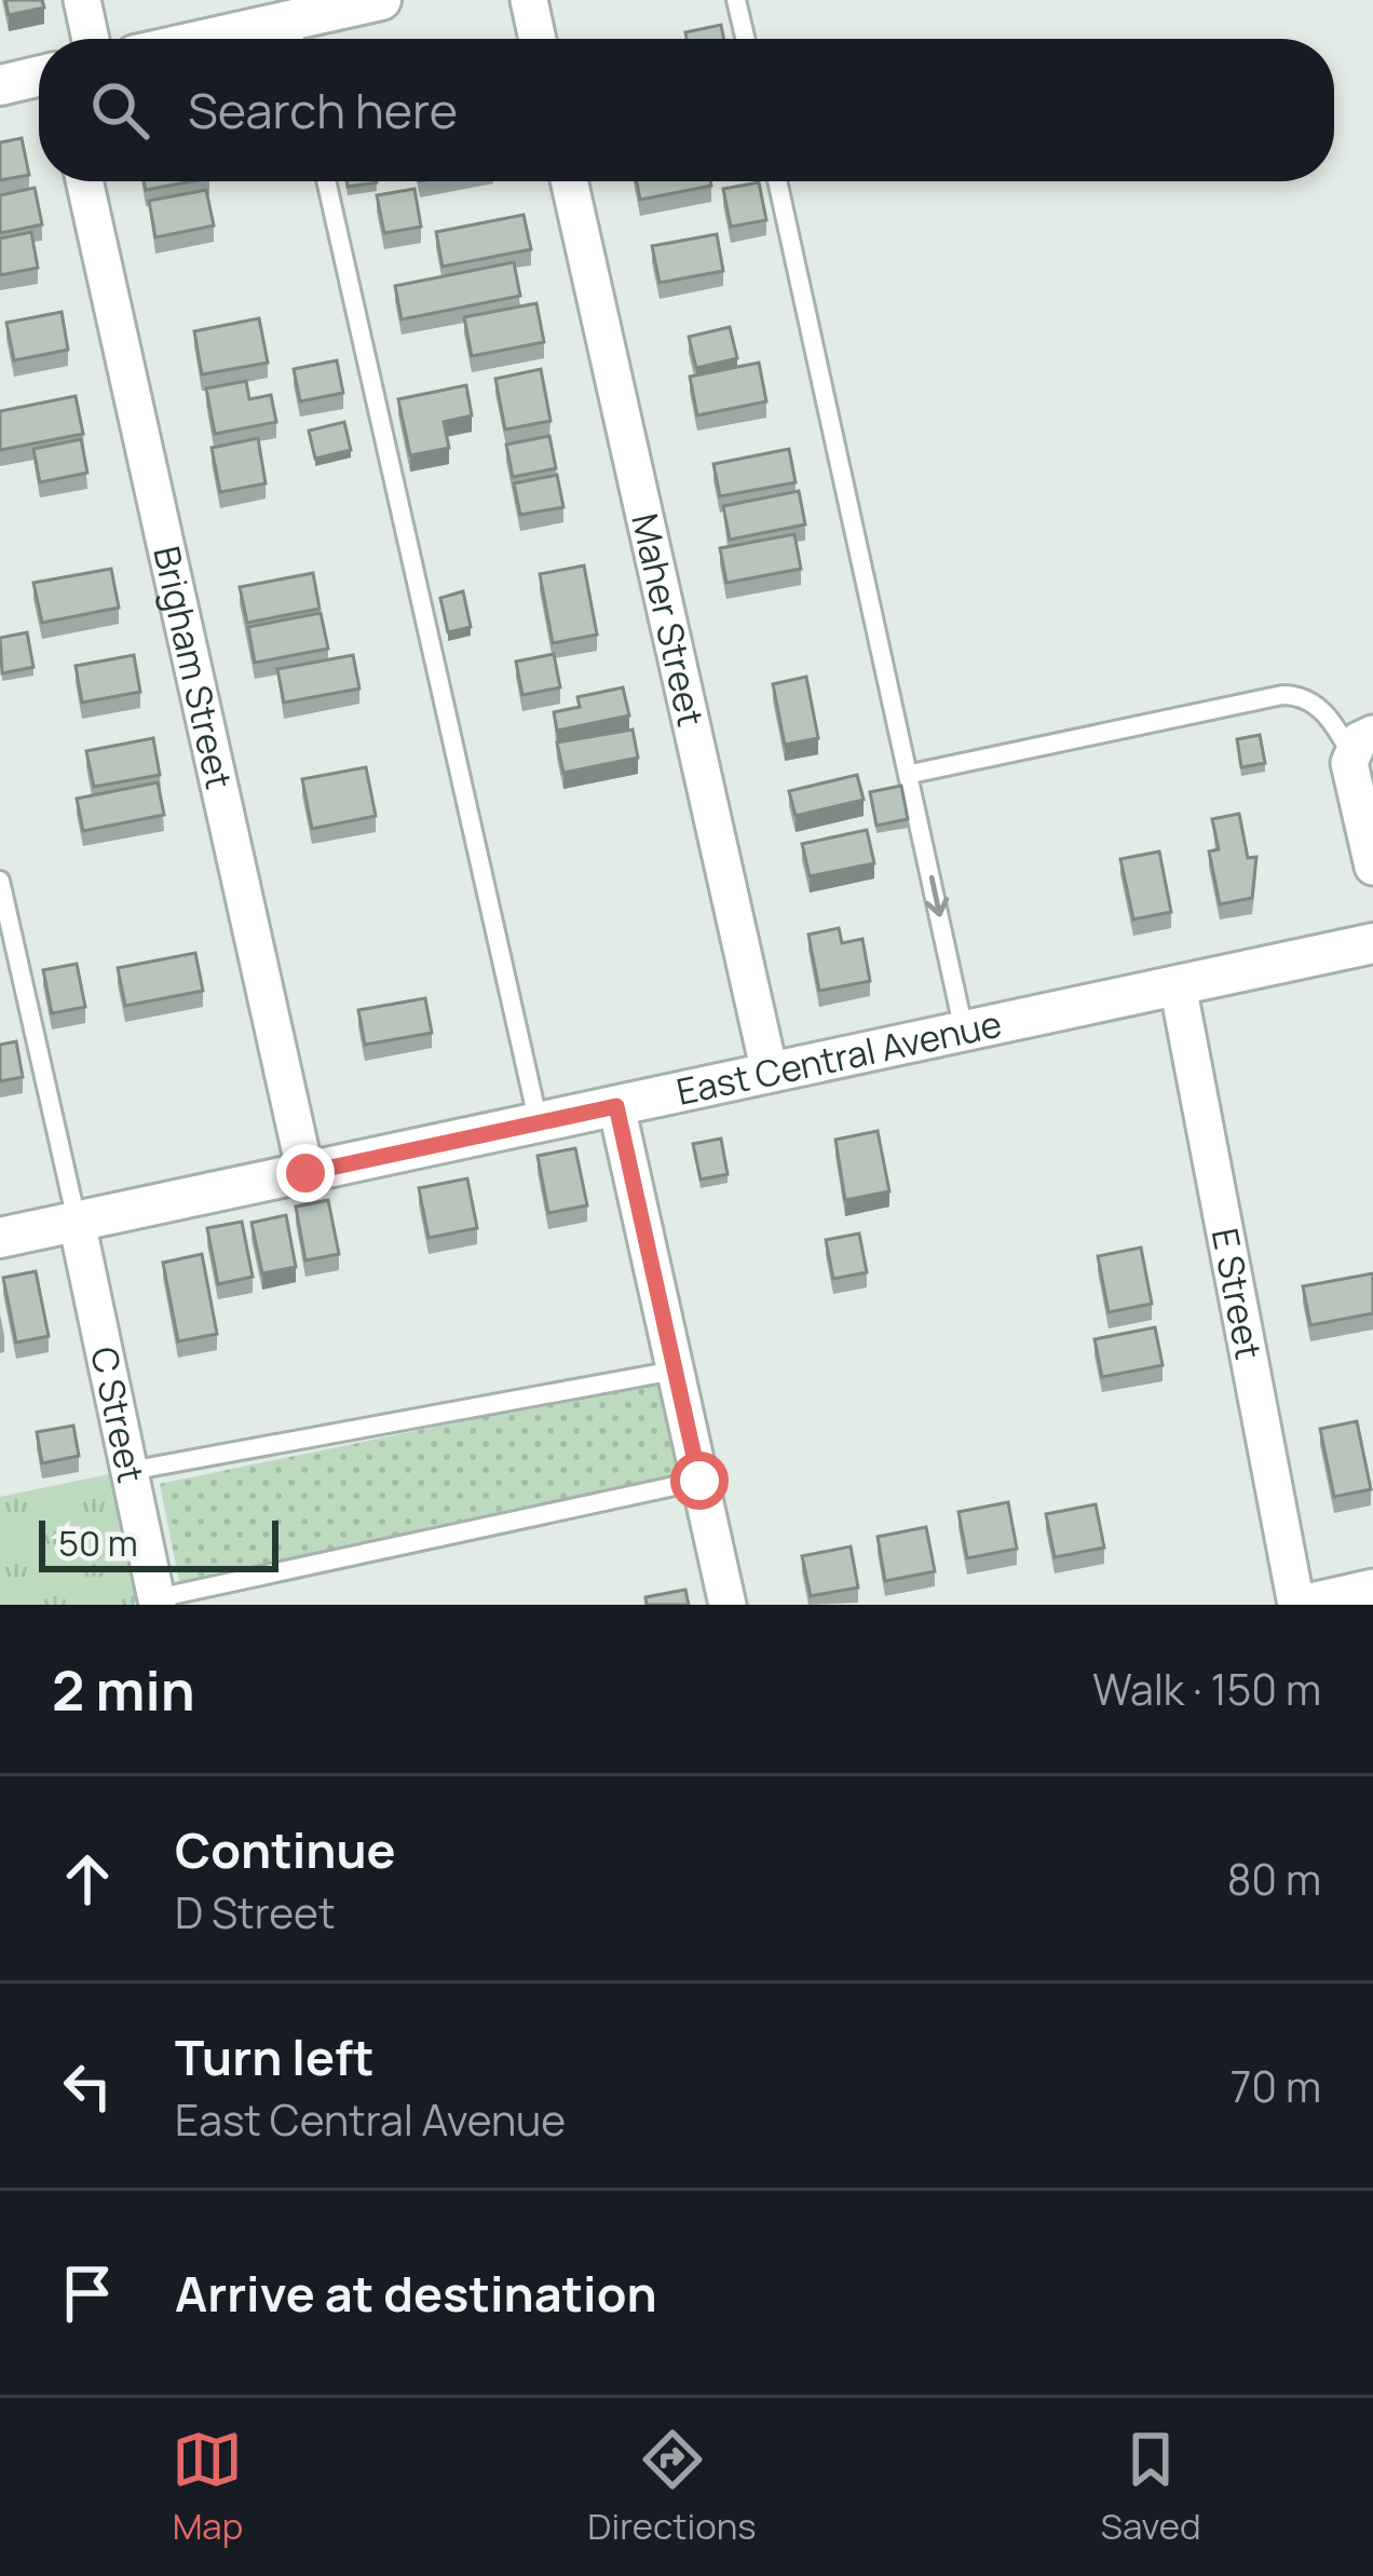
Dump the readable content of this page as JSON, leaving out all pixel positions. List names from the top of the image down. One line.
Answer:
{"streets":{"street":["Maher Street","Brigham Street","East Central Avenue","E Street","C Street"]},"crossings":[["Maher Street","East Central Avenue"],["Brigham Street","East Central Avenue"],["East Central Avenue","E Street"],["East Central Avenue","C Street"]],"scale_bar":"50 m","page":{"search":"Search here","scale":"50 m","heading":["2 min","Walk · 150 m"],"list":[["Continue","D Street","80 m"],["Turn left","East Central Avenue","70 m"],"Arrive at destination"],"nav":["Map","Directions","Saved"]}}
